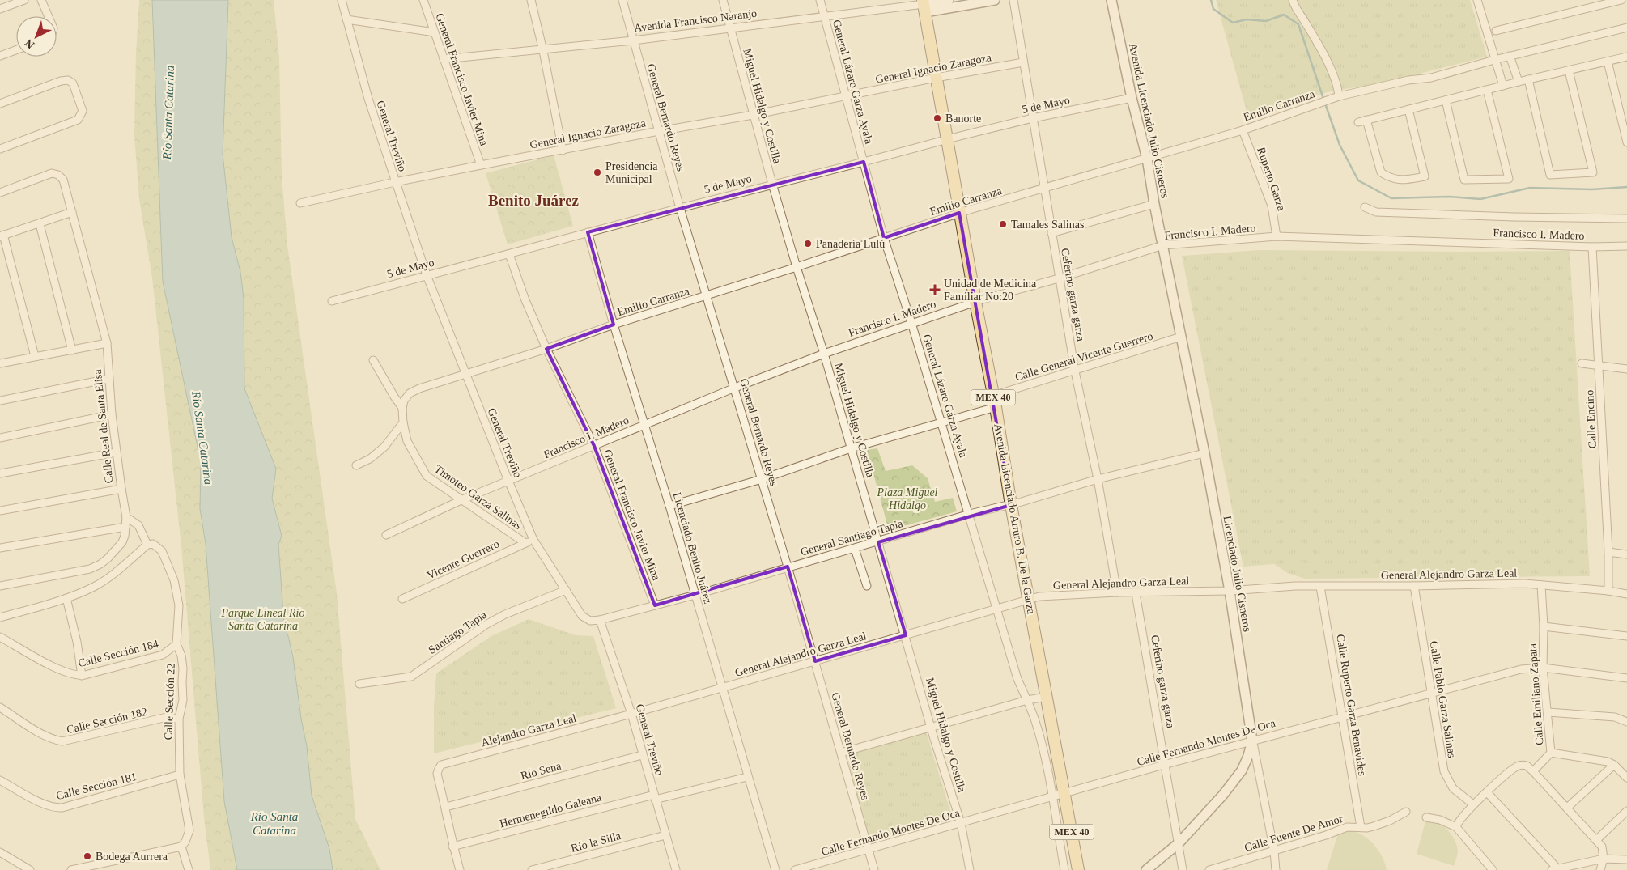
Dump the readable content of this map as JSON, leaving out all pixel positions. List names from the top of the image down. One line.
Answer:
{"streets":{"main road":["MEX 40","Avenida Licenciado Arturo B. De la Garza"],"street":["Avenida Francisco Naranjo","General Ignacio Zaragoza","General Francisco Javier Mina","General Lázaro Garza Ayala","5 de Mayo","Emilio Carranza","Miguel Hidalgo y Costilla","General Bernardo Reyes","Avenida Licenciado Julio Cisneros","General Treviño","Ruperto Garza","Francisco I. Madero","Ceferino garza garza","Calle General Vicente Guerrero","Calle Encino","Calle Real de Santa Elisa","Timoteo Garza Salinas","General Santiago Tapia","Licenciado Benito Juárez","Vicente Guerrero","Licenciado Julio Cisneros","General Alejandro Garza Leal","Santiago Tapia","Calle Sección 184","Calle Emiliano Zapata","Calle Pablo Garza Salinas","Calle Sección 22","Calle Ruperto Garza Benavides","Calle Sección 182","Alejandro Garza Leal","Calle Fernando Montes De Oca","Río Sena","Calle Sección 181","Hermenegildo Galeana","Calle Fuente De Amor","Río la Silla"]},"crossings":[["Avenida Francisco Naranjo","General Francisco Javier Mina"],["Avenida Francisco Naranjo","General Lázaro Garza Ayala"],["Avenida Francisco Naranjo","Miguel Hidalgo y Costilla"],["Avenida Francisco Naranjo","General Bernardo Reyes"],["Avenida Francisco Naranjo","Avenida Licenciado Arturo B. De la Garza"],["General Ignacio Zaragoza","General Francisco Javier Mina"],["General Ignacio Zaragoza","General Lázaro Garza Ayala"],["General Ignacio Zaragoza","Miguel Hidalgo y Costilla"],["General Ignacio Zaragoza","General Bernardo Reyes"],["General Ignacio Zaragoza","General Treviño"],["General Ignacio Zaragoza","Ceferino garza garza"],["General Ignacio Zaragoza","Avenida Licenciado Arturo B. De la Garza"],["General Francisco Javier Mina","5 de Mayo"],["General Francisco Javier Mina","Emilio Carranza"],["General Francisco Javier Mina","Francisco I. Madero"],["General Francisco Javier Mina","General Santiago Tapia"],["General Lázaro Garza Ayala","5 de Mayo"],["General Lázaro Garza Ayala","Emilio Carranza"],["General Lázaro Garza Ayala","Francisco I. Madero"],["General Lázaro Garza Ayala","Calle General Vicente Guerrero"],["General Lázaro Garza Ayala","General Santiago Tapia"],["General Lázaro Garza Ayala","General Alejandro Garza Leal"],["General Lázaro Garza Ayala","Calle Fernando Montes De Oca"],["5 de Mayo","Miguel Hidalgo y Costilla"],["5 de Mayo","General Bernardo Reyes"],["5 de Mayo","Avenida Licenciado Julio Cisneros"],["5 de Mayo","General Treviño"],["5 de Mayo","Ceferino garza garza"],["5 de Mayo","Avenida Licenciado Arturo B. De la Garza"],["5 de Mayo","Licenciado Benito Juárez"],["Emilio Carranza","Miguel Hidalgo y Costilla"],["Emilio Carranza","General Bernardo Reyes"],["Emilio Carranza","Avenida Licenciado Julio Cisneros"],["Emilio Carranza","General Treviño"],["Emilio Carranza","Ruperto Garza"],["Emilio Carranza","Ceferino garza garza"],["Emilio Carranza","Avenida Licenciado Arturo B. De la Garza"],["Emilio Carranza","Licenciado Benito Juárez"],["Miguel Hidalgo y Costilla","Francisco I. Madero"],["Miguel Hidalgo y Costilla","Calle General Vicente Guerrero"],["Miguel Hidalgo y Costilla","General Santiago Tapia"],["Miguel Hidalgo y Costilla","General Alejandro Garza Leal"],["Miguel Hidalgo y Costilla","Calle Fernando Montes De Oca"],["General Bernardo Reyes","Francisco I. Madero"],["General Bernardo Reyes","Calle General Vicente Guerrero"],["General Bernardo Reyes","General Santiago Tapia"],["General Bernardo Reyes","General Alejandro Garza Leal"],["General Bernardo Reyes","Calle Fernando Montes De Oca"],["Avenida Licenciado Julio Cisneros","Francisco I. Madero"],["Avenida Licenciado Julio Cisneros","Licenciado Julio Cisneros"],["General Treviño","Francisco I. Madero"],["General Treviño","General Santiago Tapia"],["General Treviño","Vicente Guerrero"],["General Treviño","General Alejandro Garza Leal"],["General Treviño","Santiago Tapia"],["General Treviño","Alejandro Garza Leal"],["General Treviño","Río Sena"],["General Treviño","Hermenegildo Galeana"],["General Treviño","Río la Silla"],["Ruperto Garza","Francisco I. Madero"],["Francisco I. Madero","Ceferino garza garza"],["Francisco I. Madero","Calle Encino"],["Francisco I. Madero","Timoteo Garza Salinas"],["Francisco I. Madero","Avenida Licenciado Arturo B. De la Garza"],["Francisco I. Madero","Licenciado Benito Juárez"],["Francisco I. Madero","Licenciado Julio Cisneros"],["Ceferino garza garza","Calle General Vicente Guerrero"],["Ceferino garza garza","General Santiago Tapia"],["Ceferino garza garza","Licenciado Julio Cisneros"],["Ceferino garza garza","General Alejandro Garza Leal"],["Ceferino garza garza","Calle Fernando Montes De Oca"],["Calle General Vicente Guerrero","Avenida Licenciado Arturo B. De la Garza"],["Calle General Vicente Guerrero","Licenciado Benito Juárez"],["Calle General Vicente Guerrero","Licenciado Julio Cisneros"],["Calle Encino","General Alejandro Garza Leal"],["Timoteo Garza Salinas","Vicente Guerrero"],["Avenida Licenciado Arturo B. De la Garza","General Santiago Tapia"],["Avenida Licenciado Arturo B. De la Garza","General Alejandro Garza Leal"],["Avenida Licenciado Arturo B. De la Garza","Calle Fernando Montes De Oca"],["General Santiago Tapia","Licenciado Benito Juárez"],["General Santiago Tapia","Licenciado Julio Cisneros"],["Licenciado Benito Juárez","General Alejandro Garza Leal"],["Licenciado Benito Juárez","Hermenegildo Galeana"],["Licenciado Julio Cisneros","General Alejandro Garza Leal"],["Licenciado Julio Cisneros","Calle Fernando Montes De Oca"],["General Alejandro Garza Leal","Calle Emiliano Zapata"],["General Alejandro Garza Leal","Calle Pablo Garza Salinas"],["General Alejandro Garza Leal","Calle Ruperto Garza Benavides"],["General Alejandro Garza Leal","Alejandro Garza Leal"],["Calle Sección 184","Calle Sección 22"],["Calle Emiliano Zapata","Calle Fernando Montes De Oca"],["Calle Pablo Garza Salinas","Calle Fernando Montes De Oca"],["Calle Sección 22","Calle Sección 182"],["Calle Sección 22","Calle Sección 181"],["Calle Ruperto Garza Benavides","Calle Fernando Montes De Oca"],["Calle Ruperto Garza Benavides","Calle Fuente De Amor"],["Alejandro Garza Leal","Río Sena"]],"districts":["Benito Juárez"],"water":["Río Santa Catarina"],"parks":["Plaza Miguel Hidalgo","Parque Lineal Río Santa Catarina"],"places":{"other":["Banorte","Presidencia Municipal","Tamales Salinas","Panadería Lulú","Bodega Aurrera"],"health":["Unidad de Medicina Familiar No:20"]},"north":"bottom left"}
